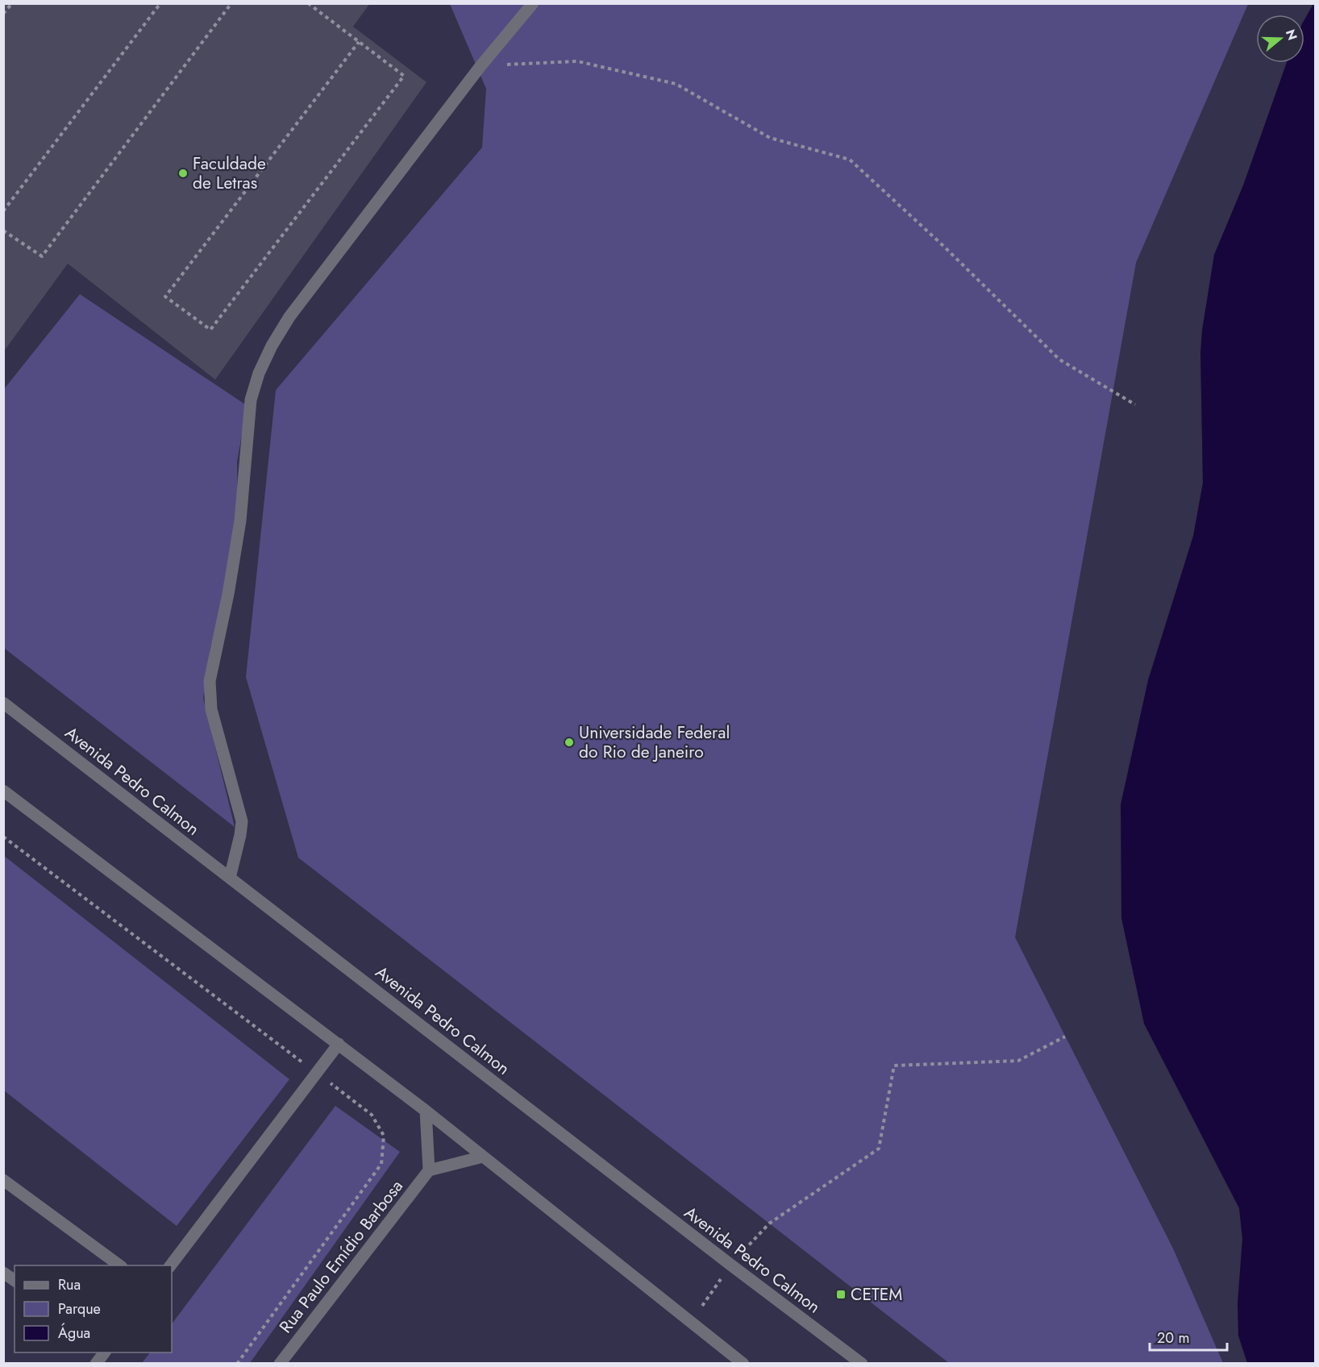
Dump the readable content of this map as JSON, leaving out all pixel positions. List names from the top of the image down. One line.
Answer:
{"streets":{"street":["Avenida Pedro Calmon","Rua Paulo Emídio Barbosa"]},"places":{"other":["Faculdade de Letras","Universidade Federal do Rio de Janeiro"],"transit":["CETEM"]},"legend":["Rua","Parque","Água"],"scale_bar":"20 m","north":"right"}
